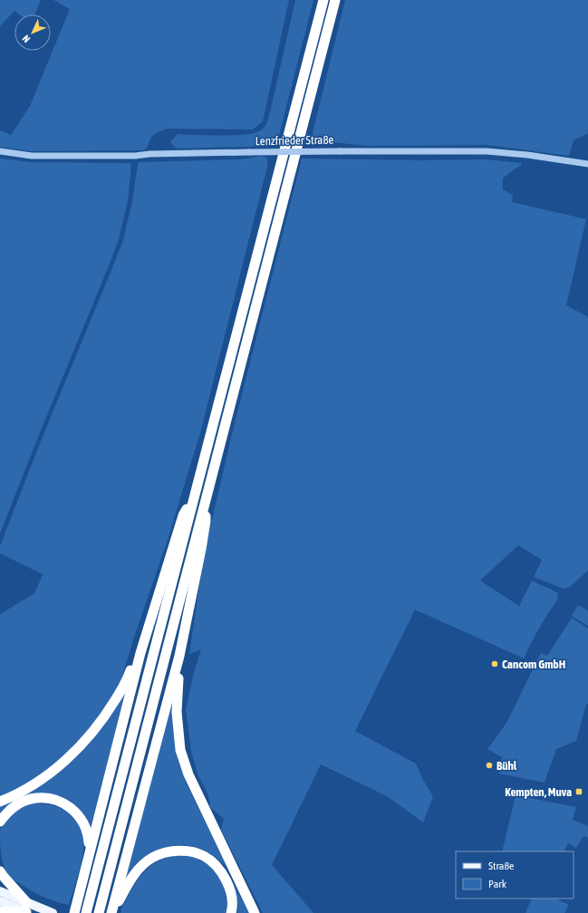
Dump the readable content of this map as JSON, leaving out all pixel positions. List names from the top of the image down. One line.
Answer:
{"streets":{"street":["Lenzfrieder Straße"]},"places":{"other":["Cancom GmbH","Bühl"],"transit":["Kempten, Muva"]},"legend":["Straße","Park"],"north":"bottom left"}
